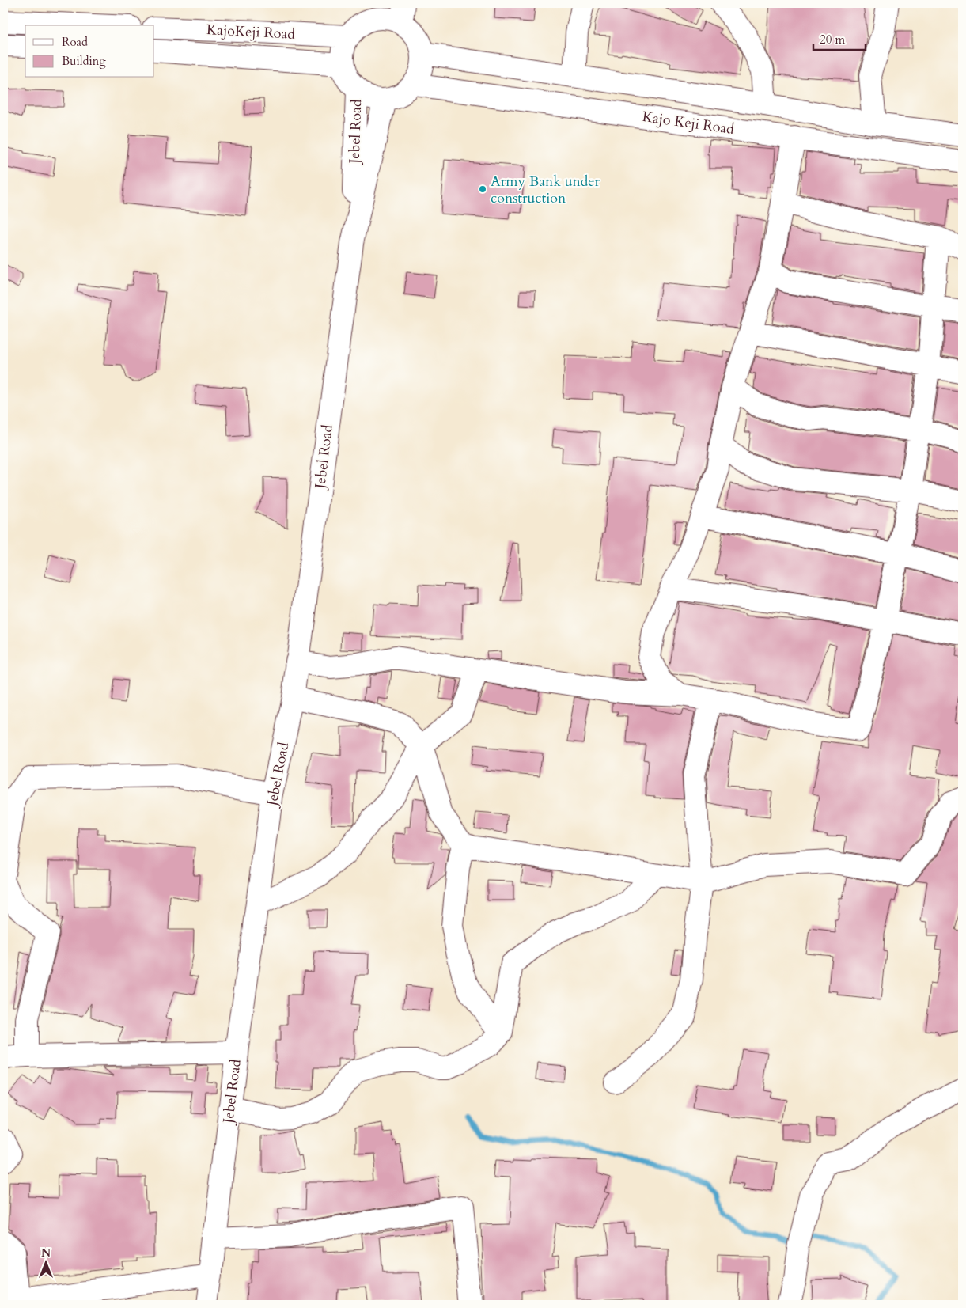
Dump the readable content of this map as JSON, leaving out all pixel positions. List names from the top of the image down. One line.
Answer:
{"streets":{"street":["KajoKeji Road","Kajo Keji Road","Jebel Road"]},"crossings":[["KajoKeji Road","Kajo Keji Road"],["KajoKeji Road","Jebel Road"],["Kajo Keji Road","Jebel Road"]],"places":["Army Bank under construction"],"legend":["Road","Building"],"scale_bar":"20 m","north":"top"}
